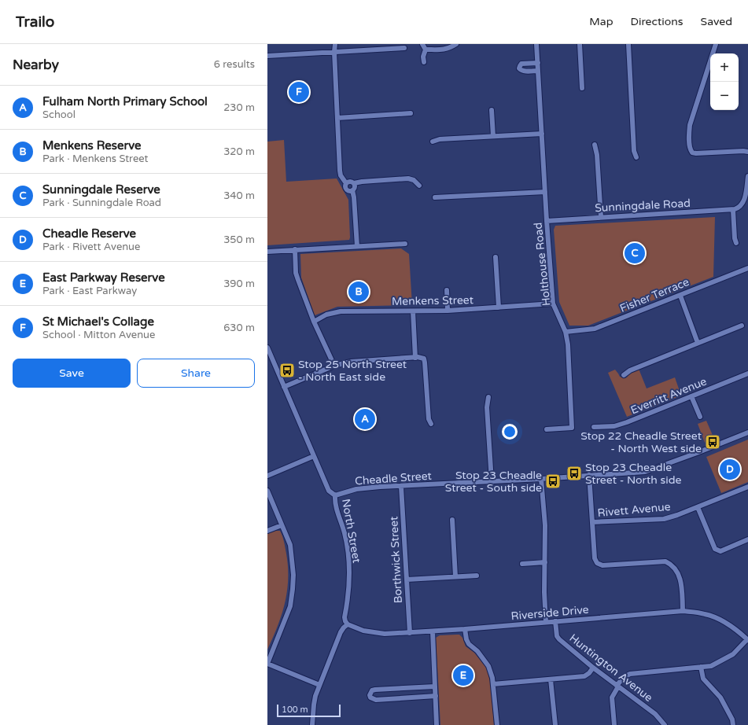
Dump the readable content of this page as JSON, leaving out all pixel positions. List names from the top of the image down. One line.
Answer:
{"streets":{"street":["Sunningdale Road","Holthouse Road","Fisher Terrace","Menkens Street","Everritt Avenue","Cheadle Street","Rivett Avenue","North Street","Borthwick Street","Riverside Drive","Huntington Avenue"]},"crossings":[["Sunningdale Road","Holthouse Road"],["Holthouse Road","Fisher Terrace"],["Holthouse Road","Menkens Street"],["Cheadle Street","North Street"],["Cheadle Street","Borthwick Street"],["North Street","Riverside Drive"],["Borthwick Street","Riverside Drive"],["Riverside Drive","Huntington Avenue"]],"places":{"bus stop":["Stop 25 North Street - North East side","Stop 22 Cheadle Street - North West side","Stop 23 Cheadle Street - North side","Stop 23 Cheadle Street - South side"]},"scale_bar":"100 m","page":{"header":"Trailo","nav":["Map","Directions","Saved"],"heading":["Nearby","6 results"],"map_buttons":["+","−"],"pins":["F","C","B","A","D","E"],"list":[{"mark":"A","name":"Fulham North Primary School","note":"School","value":"230 m"},{"mark":"B","name":"Menkens Reserve","note":"Park · Menkens Street","value":"320 m"},{"mark":"C","name":"Sunningdale Reserve","note":"Park · Sunningdale Road","value":"340 m"},{"mark":"D","name":"Cheadle Reserve","note":"Park · Rivett Avenue","value":"350 m"},{"mark":"E","name":"East Parkway Reserve","note":"Park · East Parkway","value":"390 m"},{"mark":"F","name":"St Michael's Collage","note":"School · Mitton Avenue","value":"630 m"}],"buttons":["Save","Share"],"scale":"100 m"}}
